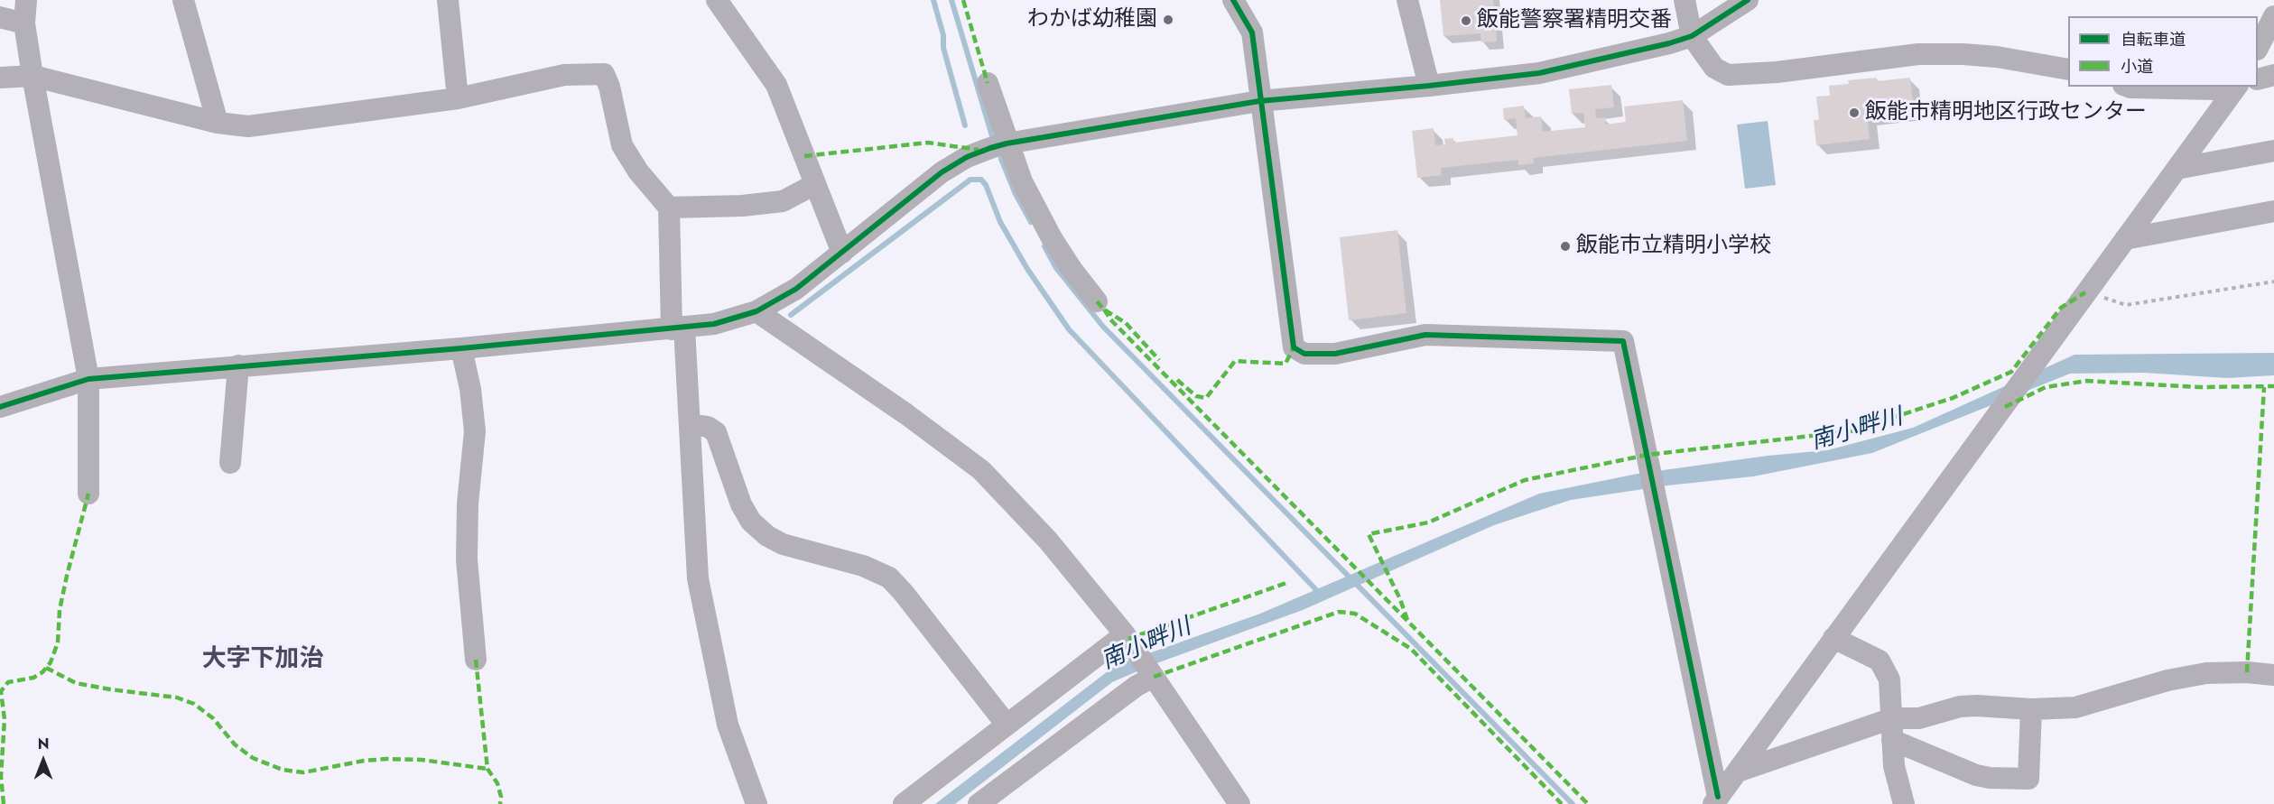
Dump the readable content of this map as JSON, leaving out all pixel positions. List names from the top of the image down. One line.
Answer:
{"districts":["大字下加治"],"water":["南小畔川"],"places":["わかば幼稚園","飯能警察署精明交番","飯能市精明地区行政センター","飯能市立精明小学校"],"legend":["自転車道","小道"],"north":"top"}
